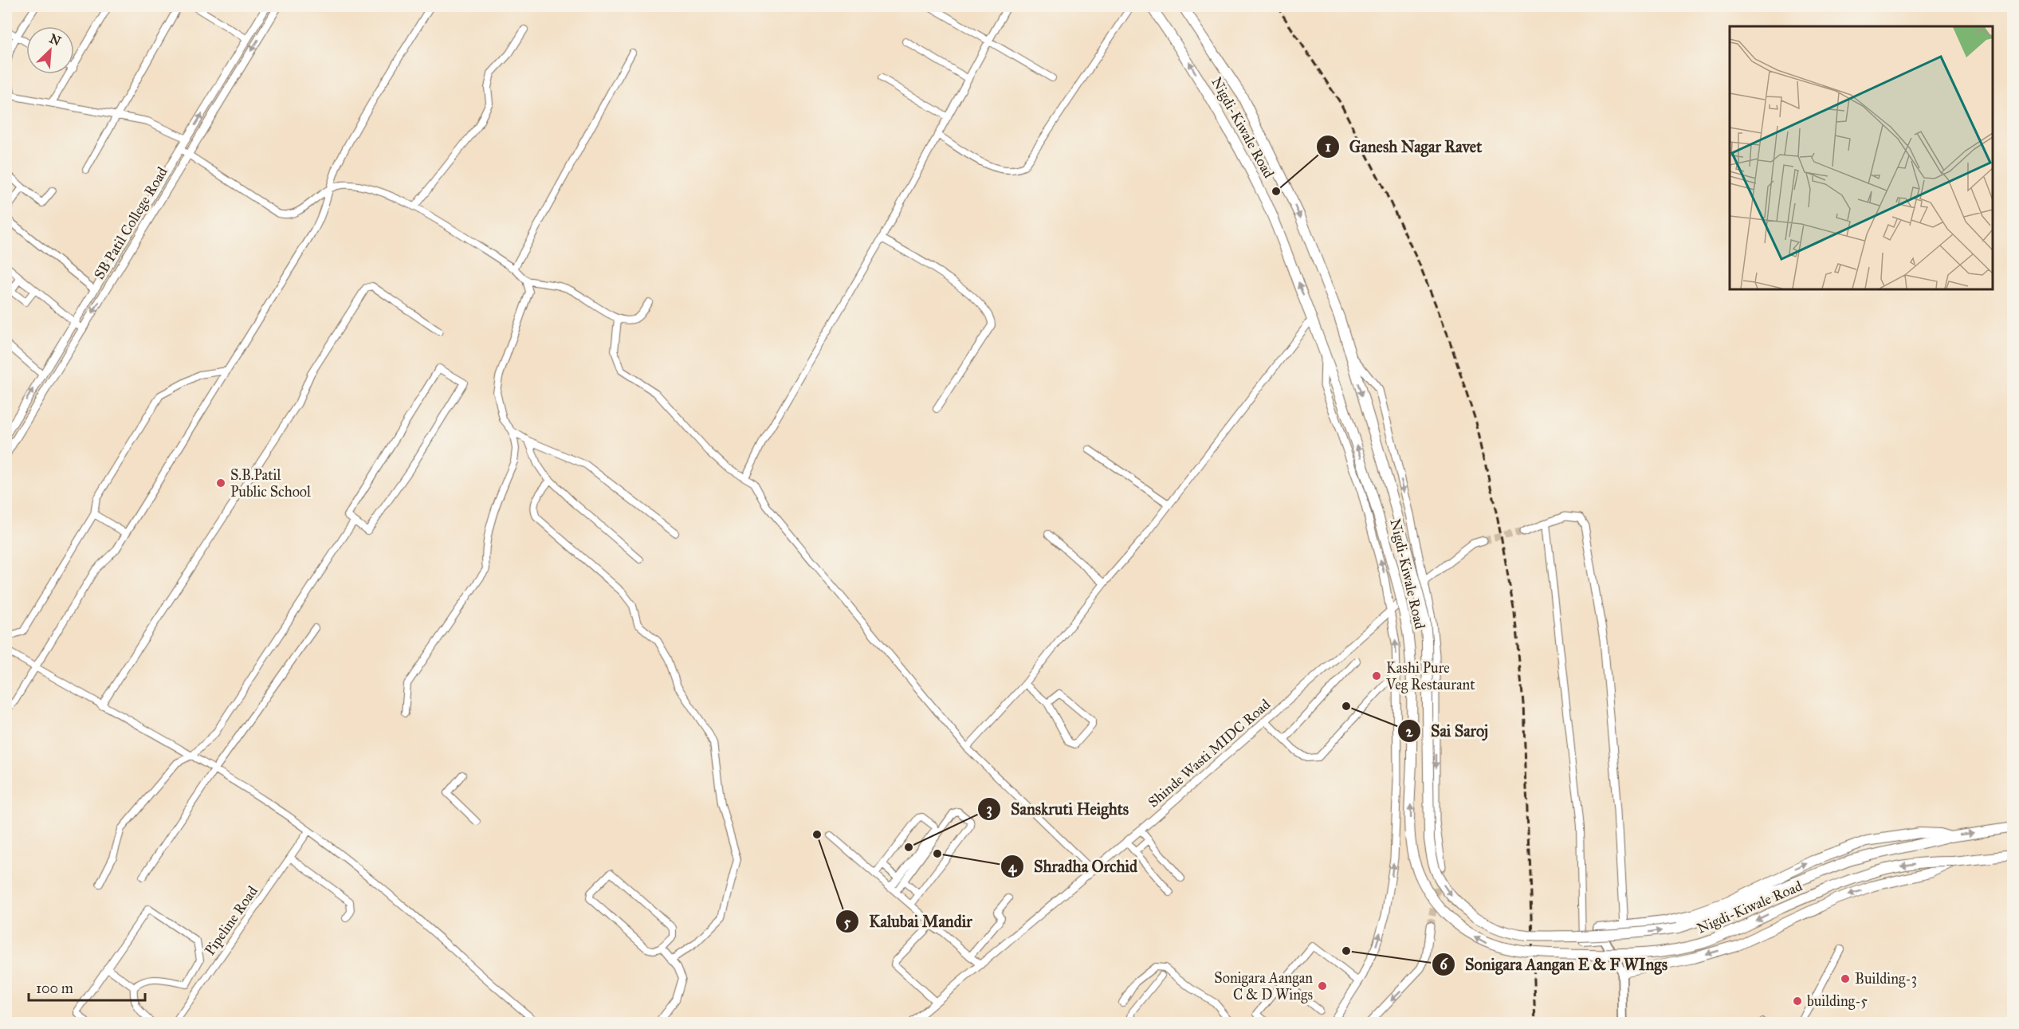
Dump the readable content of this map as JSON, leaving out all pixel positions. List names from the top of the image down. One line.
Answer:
{"streets":{"main road":["Nigdi-Kiwale Road"],"street":["SB Patil College Road","Shinde Wasti MIDC Road","Pipeline Road"]},"places":["Ganesh Nagar Ravet","S.B.Patil Public School","Kashi Pure Veg Restaurant","Sai Saroj","Kalubai Mandir","Sanskruti Heights","Shradha Orchid","Sonigara Aangan E & F WIngs","Building-3","Sonigara Aangan C & D Wings","building-5"],"scale_bar":"100 m","north":"top right"}
